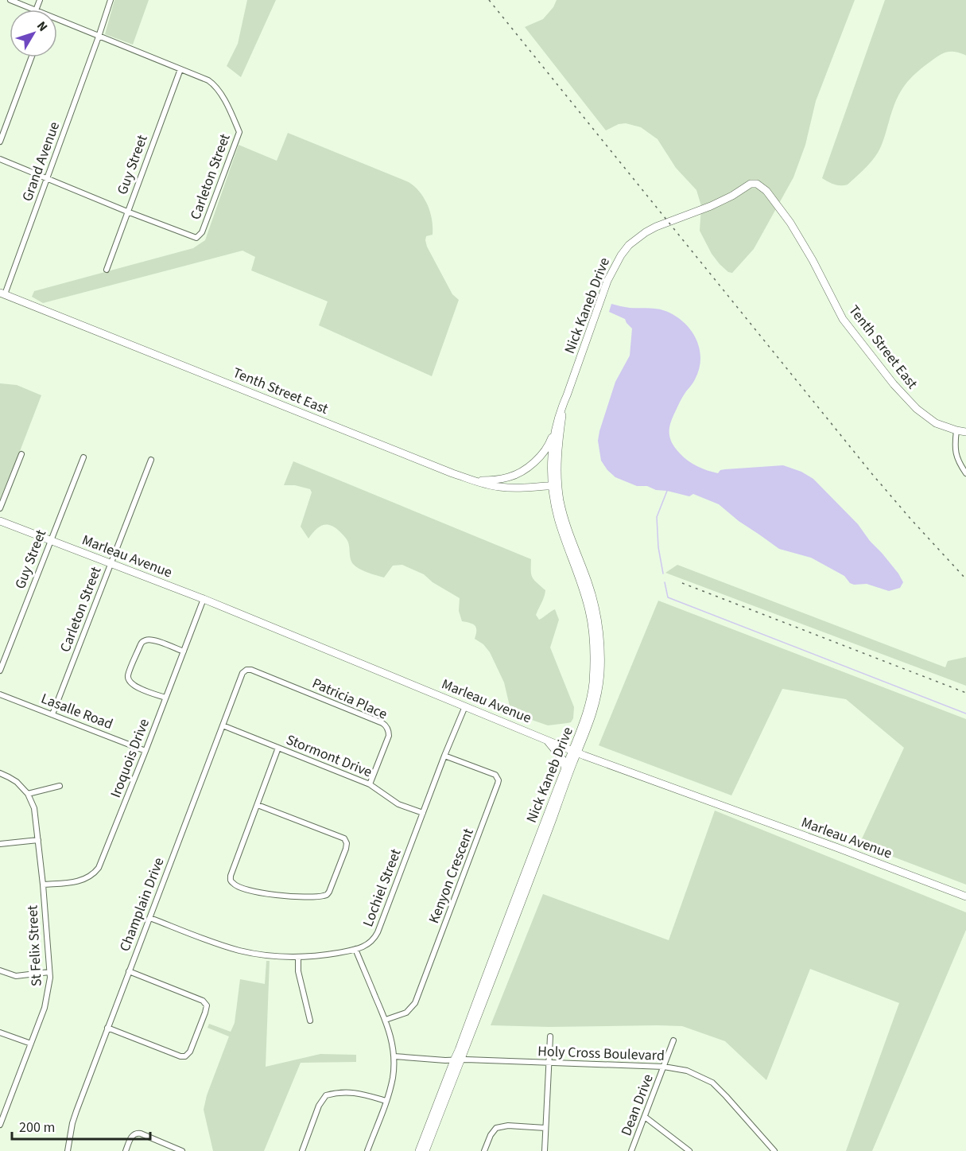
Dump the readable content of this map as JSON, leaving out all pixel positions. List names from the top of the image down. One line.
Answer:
{"streets":{"street":["Grand Avenue","Guy Street","Carleton Street","Nick Kaneb Drive","Tenth Street East","Marleau Avenue","Patricia Place","Lasalle Road","Stormont Drive","Iroquois Drive","Kenyon Crescent","Lochiel Street","Champlain Drive","St Felix Street","Holy Cross Boulevard","Dean Drive"]},"crossings":[["Grand Avenue","Tenth Street East"],["Guy Street","Carleton Street"],["Guy Street","Marleau Avenue"],["Carleton Street","Marleau Avenue"],["Carleton Street","Lasalle Road"],["Nick Kaneb Drive","Tenth Street East"],["Nick Kaneb Drive","Marleau Avenue"],["Nick Kaneb Drive","Holy Cross Boulevard"],["Marleau Avenue","Iroquois Drive"],["Marleau Avenue","Lochiel Street"],["Patricia Place","Stormont Drive"],["Patricia Place","Champlain Drive"],["Lasalle Road","Iroquois Drive"],["Stormont Drive","Lochiel Street"],["Stormont Drive","Champlain Drive"],["Iroquois Drive","St Felix Street"],["Kenyon Crescent","Lochiel Street"],["Lochiel Street","Champlain Drive"],["Holy Cross Boulevard","Dean Drive"]],"scale_bar":"200 m","north":"top right"}
